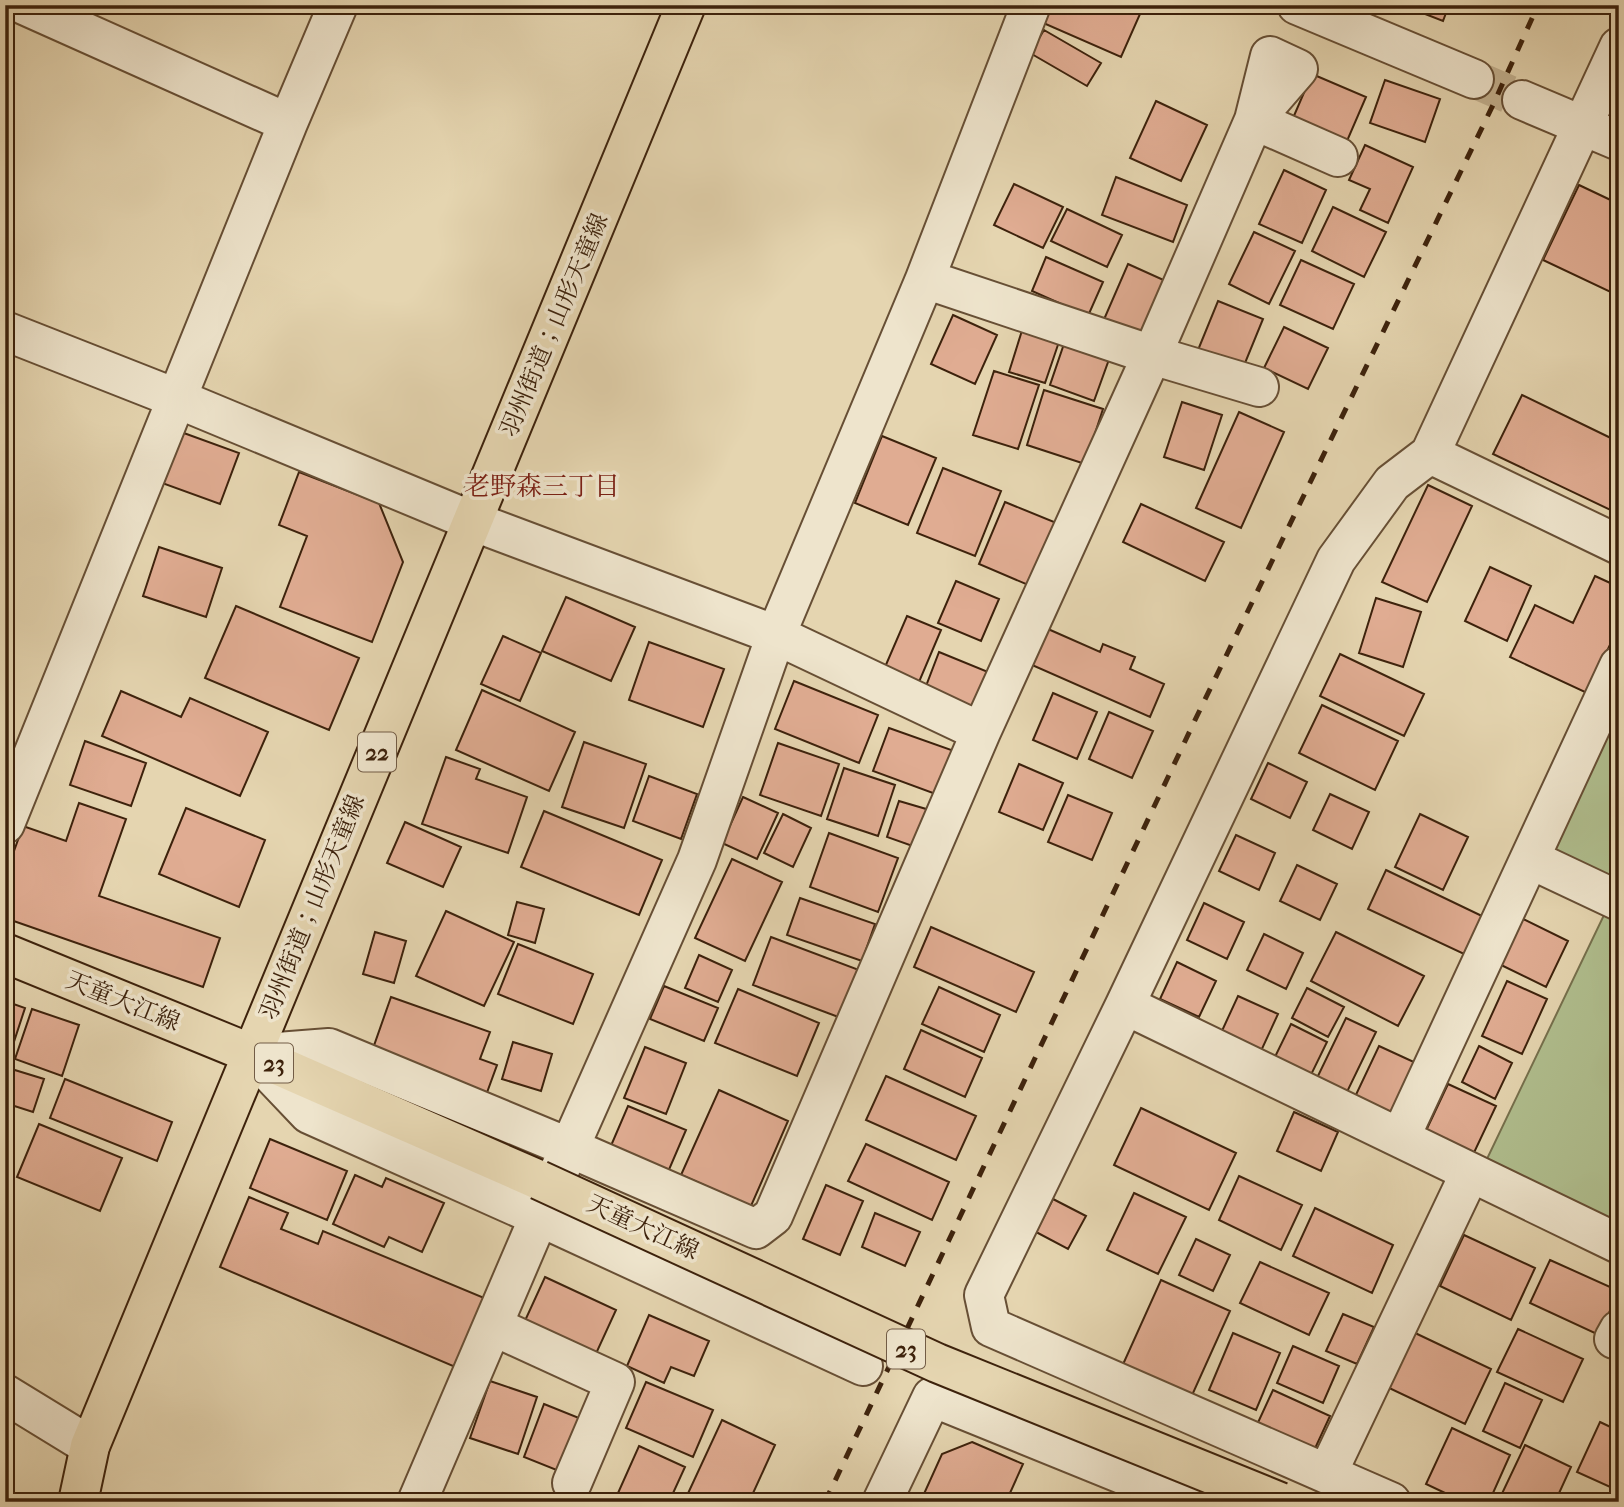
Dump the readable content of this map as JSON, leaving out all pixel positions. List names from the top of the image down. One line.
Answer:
{"streets":{"main road":["羽州街道；山形天童線","22","天童大江線","23"]},"crossings":[["羽州街道；山形天童線","天童大江線"]],"districts":["老野森三丁目"]}
